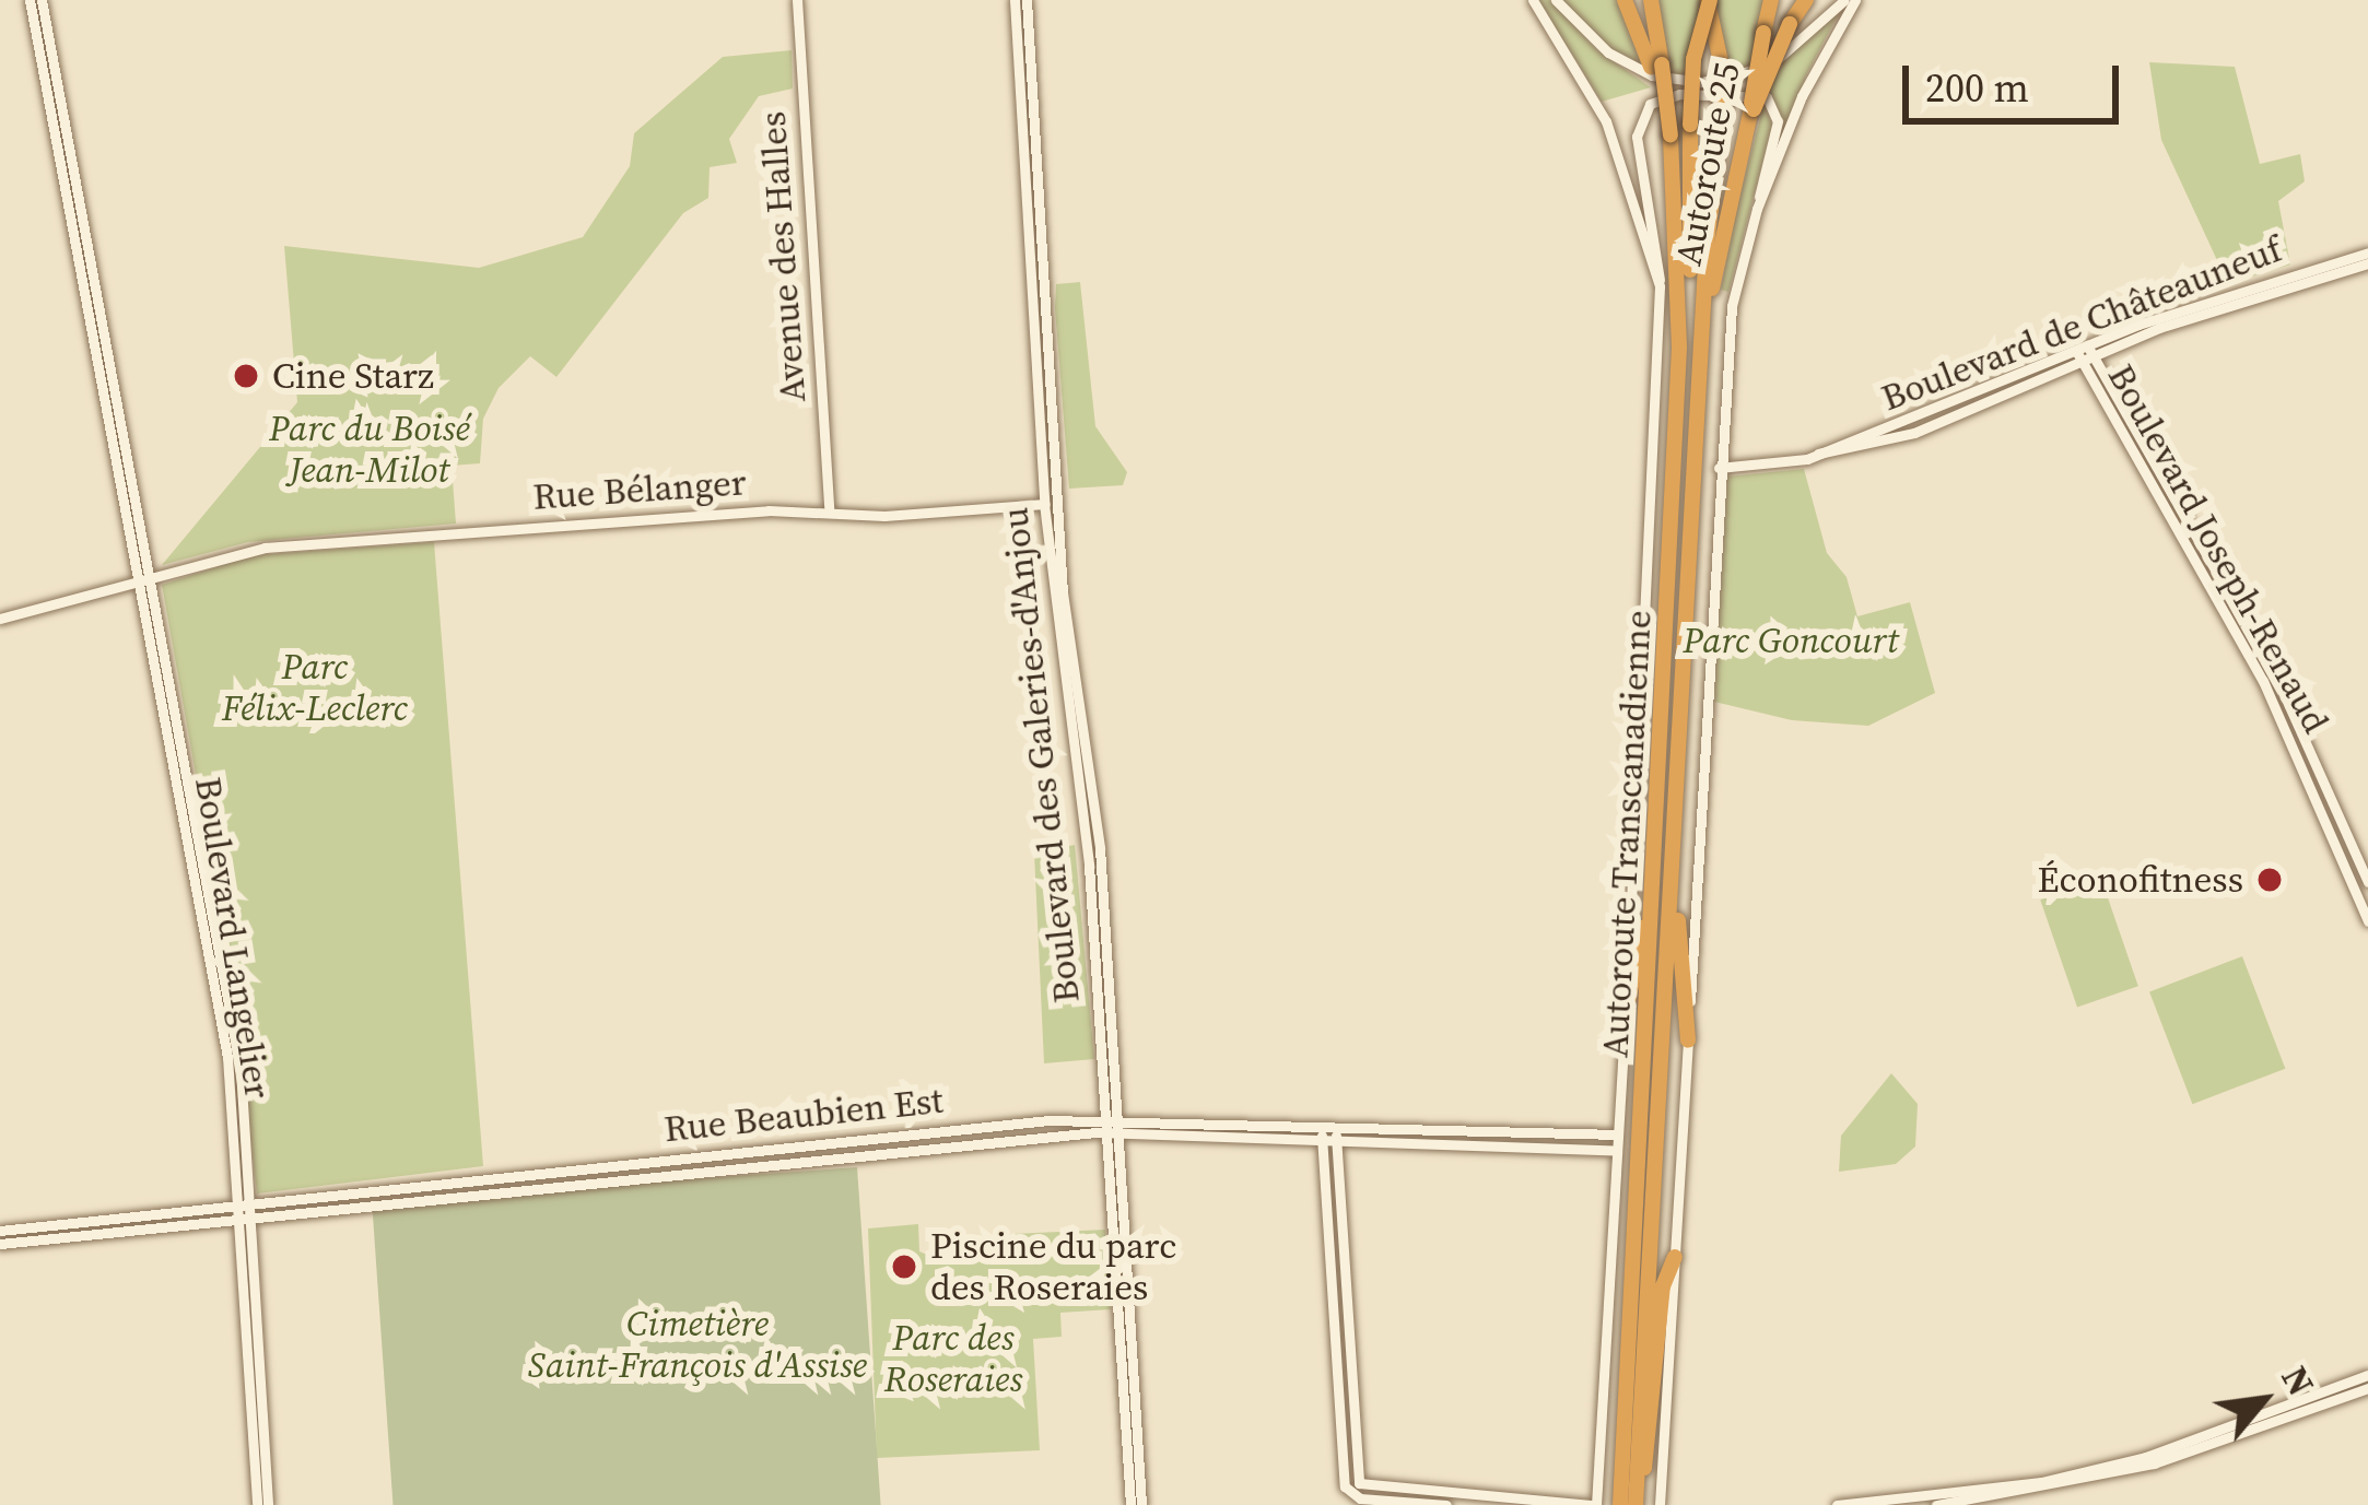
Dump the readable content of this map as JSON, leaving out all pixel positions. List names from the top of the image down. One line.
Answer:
{"streets":{"highway":["Autoroute 25","Autoroute Transcanadienne"],"street":["Avenue des Halles","Boulevard de Châteauneuf","Rue Bélanger","Boulevard Joseph-Renaud","Boulevard des Galeries-d'Anjou","Boulevard Langelier","Rue Beaubien Est"]},"crossings":[["Autoroute 25","Autoroute Transcanadienne"],["Avenue des Halles","Rue Bélanger"],["Boulevard de Châteauneuf","Boulevard Joseph-Renaud"],["Rue Bélanger","Boulevard des Galeries-d'Anjou"],["Rue Bélanger","Boulevard Langelier"],["Boulevard des Galeries-d'Anjou","Rue Beaubien Est"],["Boulevard Langelier","Rue Beaubien Est"]],"parks":["Parc du Boisé Jean-Milot","Parc Goncourt","Parc Félix-Leclerc","Cimetière Saint-François d'Assise","Parc des Roseraies"],"places":["Cine Starz","Éconofitness","Piscine du parc des Roseraies"],"scale_bar":"200 m","north":"top right"}
